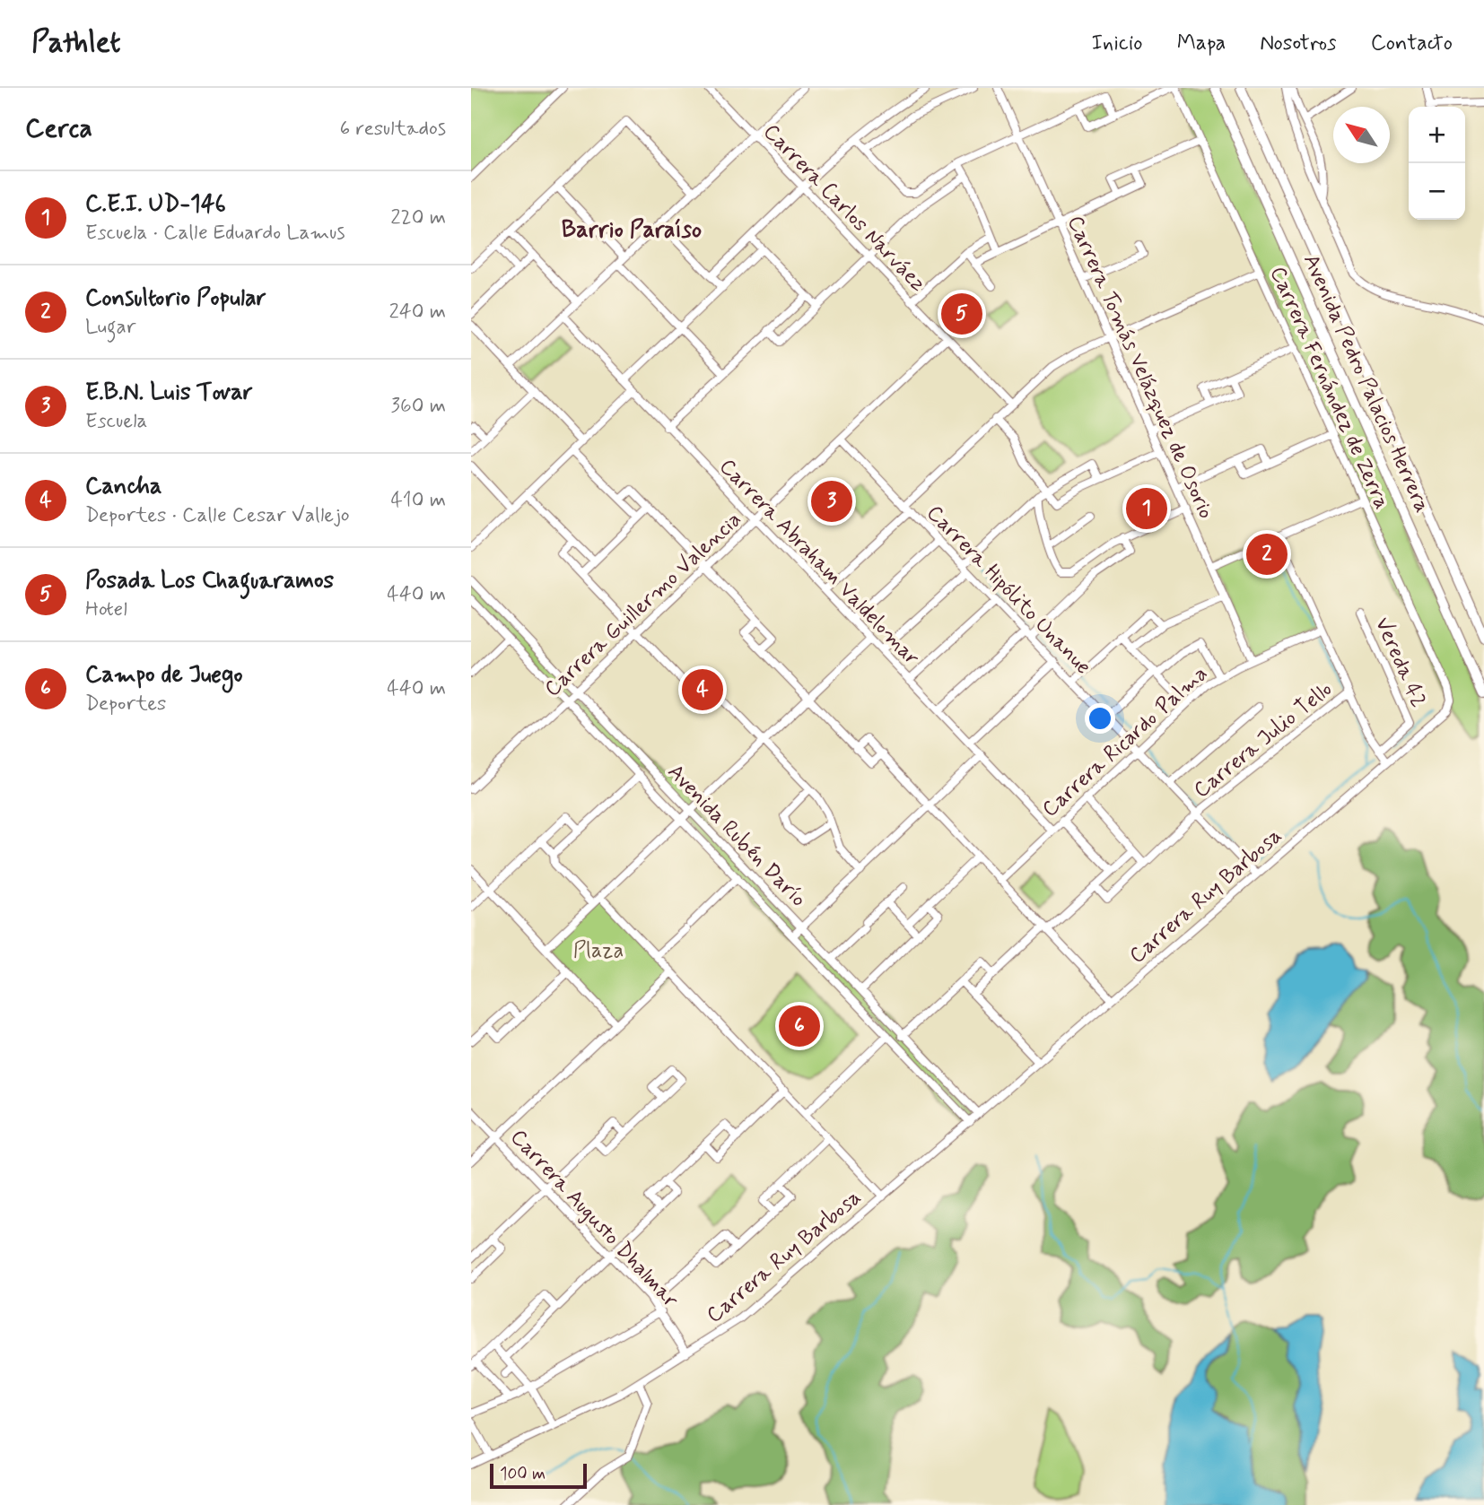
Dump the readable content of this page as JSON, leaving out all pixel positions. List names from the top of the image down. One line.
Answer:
{"streets":{"main road":["Avenida Pedro Palacios Herrera"],"street":["Carrera Carlos Narváez","Carrera Tomás Velázquez de Osorio","Carrera Fernández de Zerra","Carrera Abraham Valdelomar","Carrera Hipólito Unanue","Carrera Guillermo Valencia","Vereda 42","Carrera Julio Tello","Carrera Ricardo Palma","Avenida Rubén Darío","Carrera Ruy Barbosa","Carrera Augusto Dhalmar"]},"crossings":[["Carrera Carlos Narváez","Carrera Guillermo Valencia"],["Carrera Tomás Velázquez de Osorio","Carrera Ricardo Palma"],["Carrera Fernández de Zerra","Carrera Ruy Barbosa"],["Carrera Abraham Valdelomar","Carrera Guillermo Valencia"],["Carrera Abraham Valdelomar","Carrera Ricardo Palma"],["Carrera Hipólito Unanue","Carrera Guillermo Valencia"],["Carrera Hipólito Unanue","Carrera Julio Tello"],["Carrera Hipólito Unanue","Carrera Ricardo Palma"],["Carrera Hipólito Unanue","Carrera Ruy Barbosa"],["Carrera Guillermo Valencia","Avenida Rubén Darío"],["Avenida Rubén Darío","Carrera Ruy Barbosa"],["Carrera Ruy Barbosa","Carrera Augusto Dhalmar"]],"districts":["Barrio Paraíso"],"parks":["Plaza"],"scale_bar":"100 m","north":"top left","page":{"header":"Pathlet","nav":["Inicio","Mapa","Nosotros","Contacto"],"heading":["Cerca","6 resultados"],"map_buttons":["+","−"],"list":[{"mark":"1","name":"C.E.I. UD-146","note":"Escuela · Calle Eduardo Lamus","value":"220 m"},{"mark":"2","name":"Consultorio Popular","note":"Lugar","value":"240 m"},{"mark":"3","name":"E.B.N. Luis Tovar","note":"Escuela","value":"360 m"},{"mark":"4","name":"Cancha","note":"Deportes · Calle Cesar Vallejo","value":"410 m"},{"mark":"5","name":"Posada Los Chaguaramos","note":"Hotel","value":"440 m"},{"mark":"6","name":"Campo de Juego","note":"Deportes","value":"440 m"}],"pins":["5","3","1","2","4","6"],"scale":"100 m"}}
